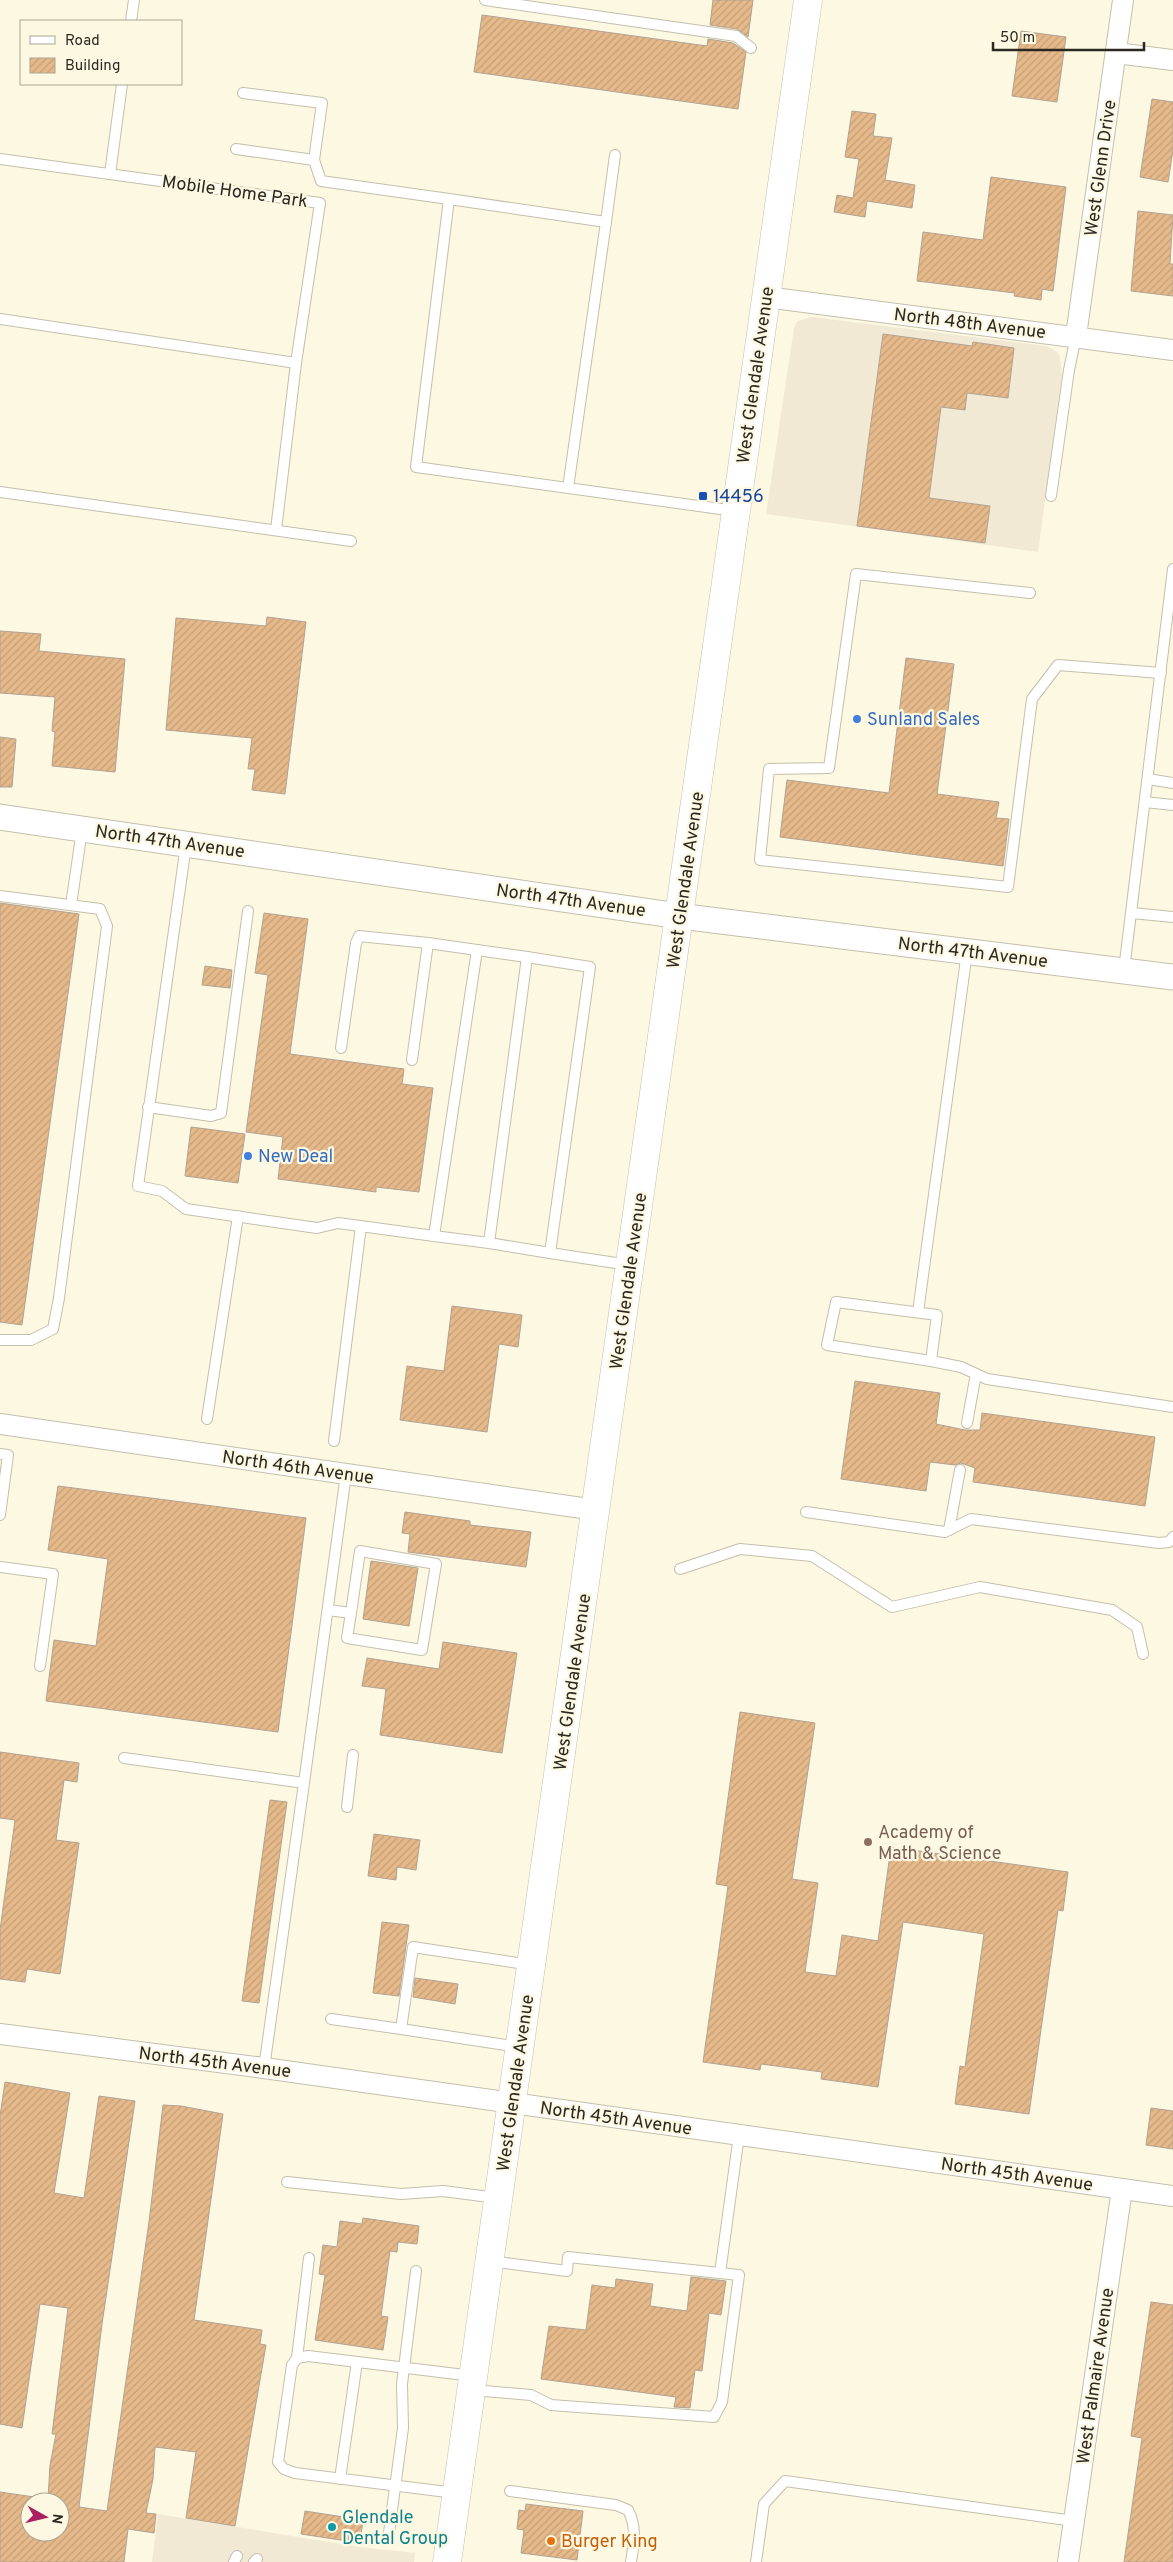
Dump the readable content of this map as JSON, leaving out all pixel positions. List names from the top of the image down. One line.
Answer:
{"streets":{"main road":["West Glendale Avenue"],"street":["West Glenn Drive","North 48th Avenue","North 47th Avenue","North 46th Avenue","North 45th Avenue","West Palmaire Avenue"],"lane":["Mobile Home Park"]},"crossings":[["West Glenn Drive","North 48th Avenue"],["North 48th Avenue","West Glendale Avenue"],["West Glendale Avenue","North 47th Avenue"],["West Glendale Avenue","North 46th Avenue"],["West Glendale Avenue","North 45th Avenue"],["North 45th Avenue","West Palmaire Avenue"]],"places":{"transit":["14456"],"other":["Sunland Sales","New Deal","Academy of Math & Science","Glendale Dental Group","Burger King"]},"legend":["Road","Building"],"scale_bar":"50 m","north":"right"}
